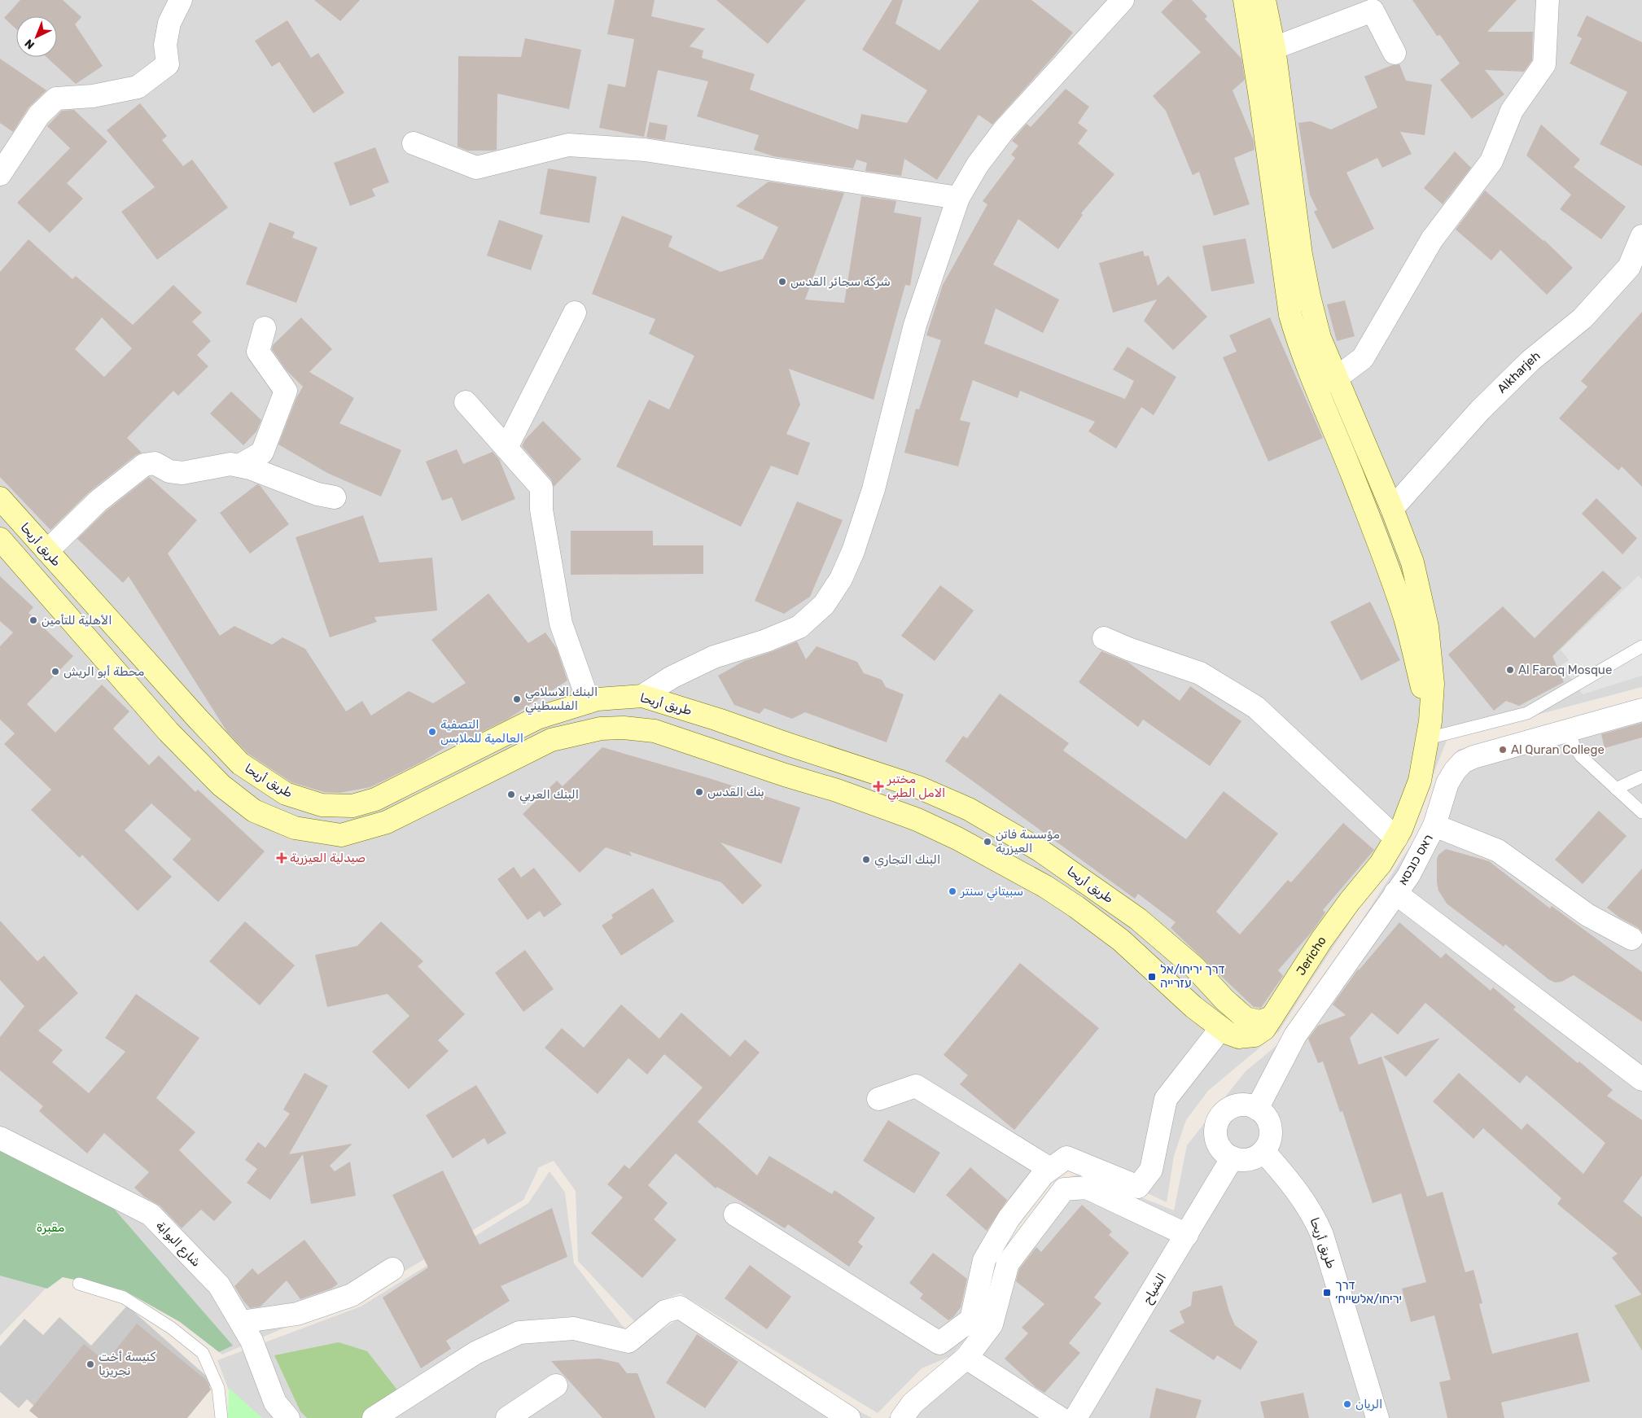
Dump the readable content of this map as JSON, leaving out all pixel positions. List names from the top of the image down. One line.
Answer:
{"streets":{"main road":["طريق أريحا","Jericho"],"street":["Alkharjeh","ראס כובסא","شارع البوابة","الشياح"]},"crossings":[["Alkharjeh","Jericho"],["طريق أريحا","ראס כובסא"],["طريق أريحا","Jericho"],["طريق أريحا","الشياح"],["ראס כובסא","الشياح"]],"parks":["مقبرة"],"places":{"other":["شركة سجائر القدس","الأهلية للتأمين","Al Faroq Mosque","محطة أبو الريش","البنك الاسلامي الفلسطيني","التصفية العالمية للملابس","Al Quran College","بنك القدس","البنك العربي","مؤسسة فاتن العيزرية","البنك التجاري","سبيتاني سنتر","كنيسة أخت نجريزيا","الريان"],"health":["مختبر الامل الطبي","صيدلية العيزرية"],"transit":["דרך יריחו/אל עזרייה","דרך יריחו/אלשייח׳"]},"north":"bottom left"}
